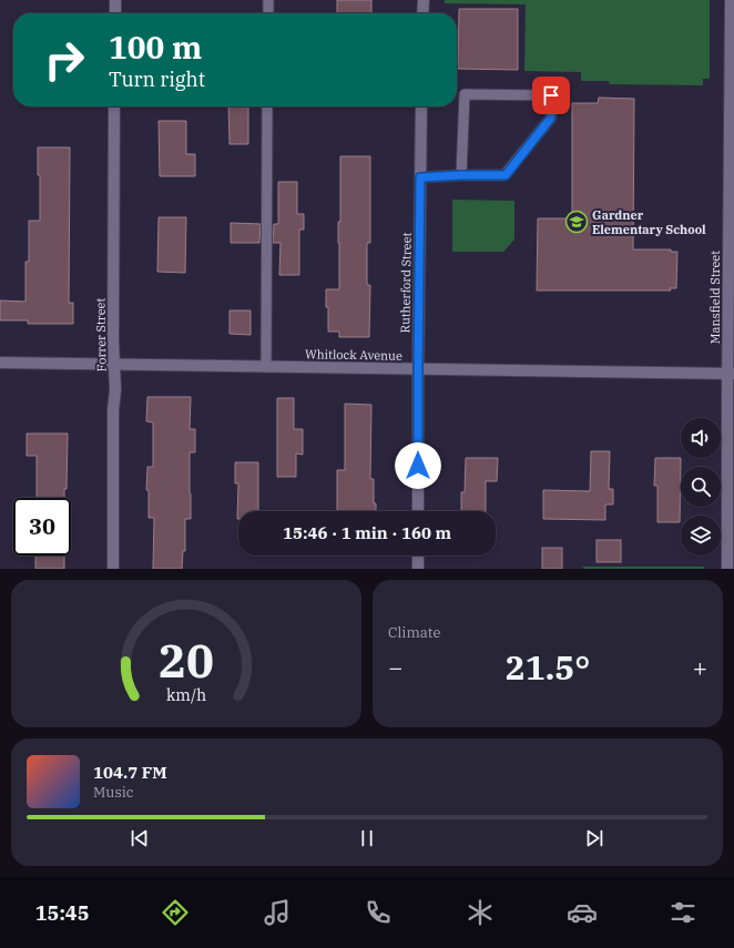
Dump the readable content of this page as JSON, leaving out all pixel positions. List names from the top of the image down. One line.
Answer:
{"streets":{"street":["Rutherford Street","Mansfield Street","Forrer Street","Whitlock Avenue"]},"crossings":[["Rutherford Street","Whitlock Avenue"],["Mansfield Street","Whitlock Avenue"],["Forrer Street","Whitlock Avenue"]],"places":{"school or university":["Gardner Elementary School"]},"page":{"turn":["100 m","Turn right"],"limit":"30","trip":"15:46 · 1 min · 160 m","tile":"Climate","heat":["−","21.5°","+"],"song":["104.7 FM","Music"],"tabs":"15:45","gauge":["20","km/h"]}}
